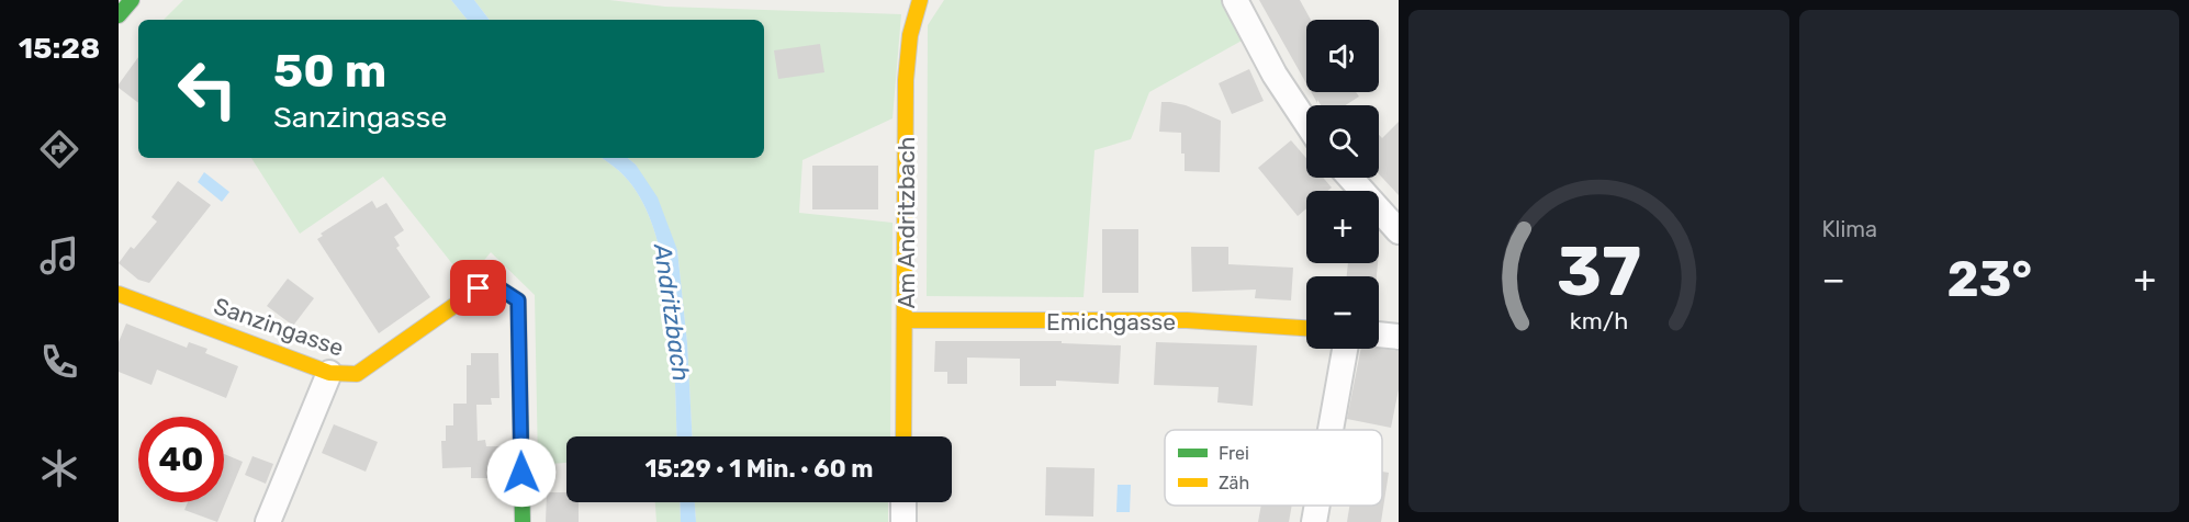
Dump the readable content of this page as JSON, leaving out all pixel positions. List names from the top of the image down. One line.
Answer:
{"streets":{"street":["Am Andritzbach","Emichgasse","Sanzingasse"]},"crossings":[["Am Andritzbach","Emichgasse"]],"water":["Andritzbach"],"legend":["Frei","Zäh"],"page":{"tabs":"15:28","tile":"Klima","map_buttons":["+","−"],"turn":["50 m","Sanzingasse"],"heat":["−","23°","+"],"limit":"40","trip":"15:29 · 1 Min. · 60 m","gauge":["37","km/h"]}}
